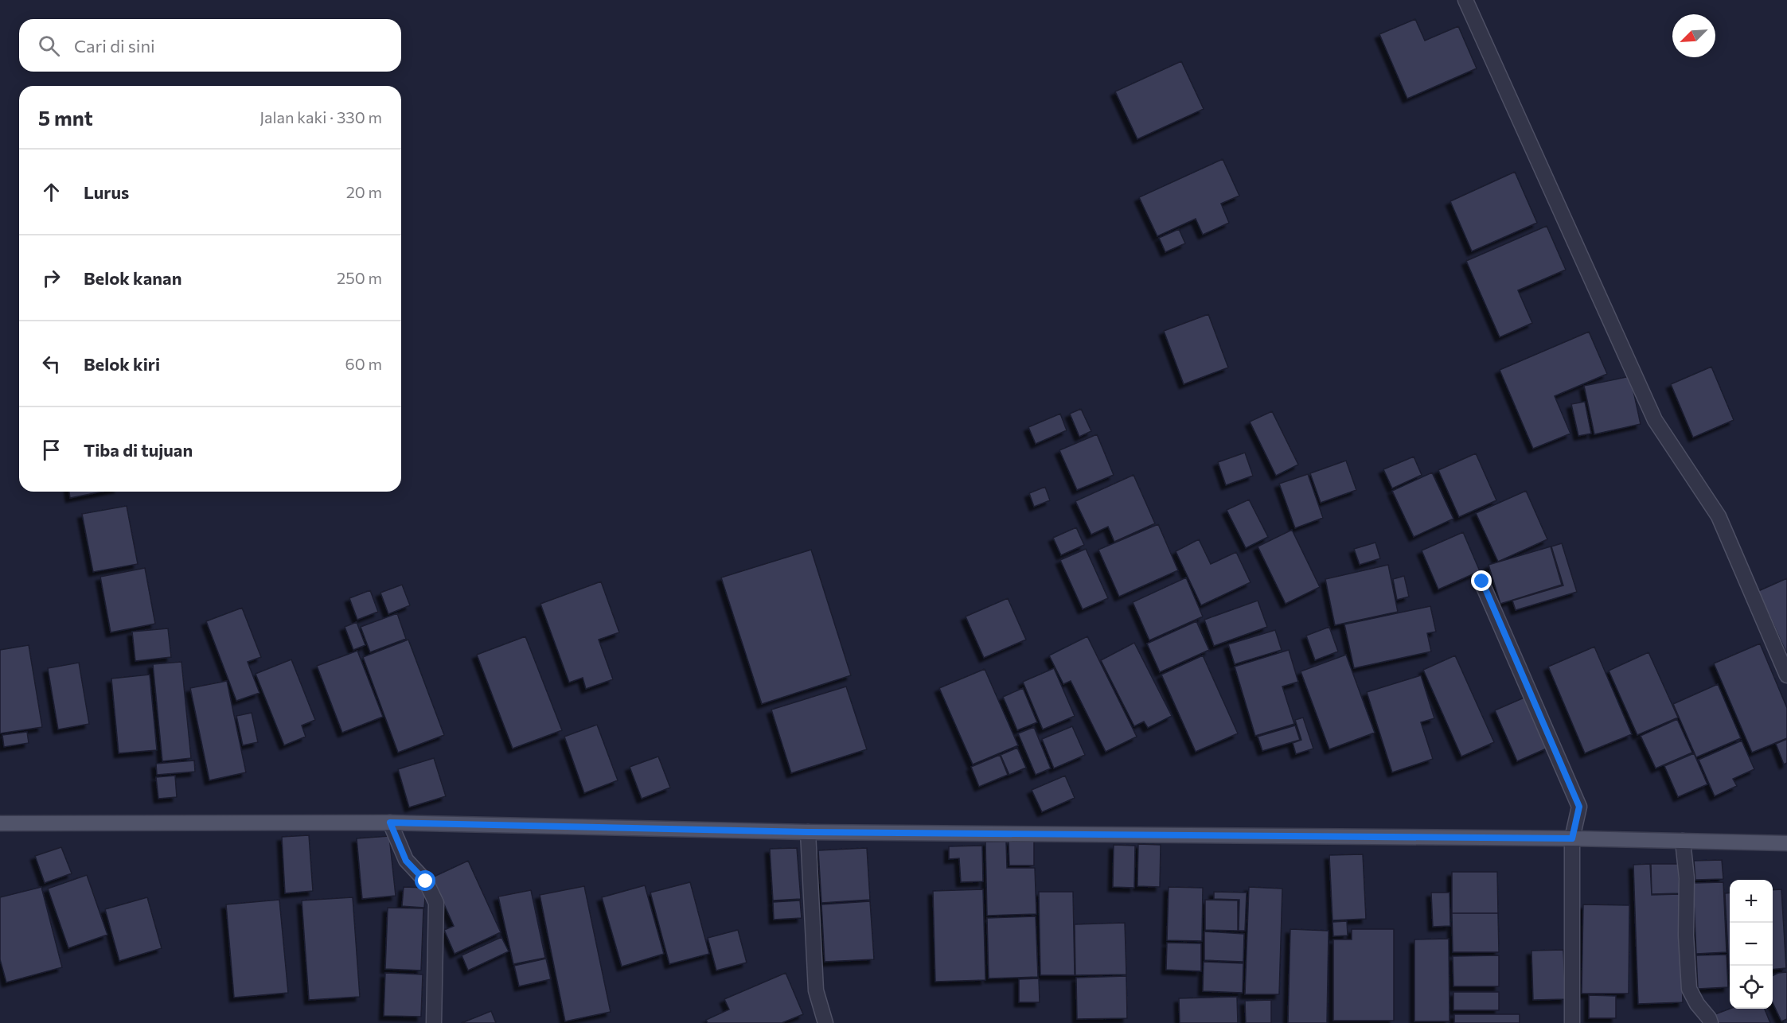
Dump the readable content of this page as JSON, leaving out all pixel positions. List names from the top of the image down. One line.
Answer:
{"north":"bottom left","page":{"search":"Cari di sini","heading":["5 mnt","Jalan kaki · 330 m"],"list":[["Lurus","20 m"],["Belok kanan","250 m"],["Belok kiri","60 m"],"Tiba di tujuan"],"map_buttons":["+","−"]}}
